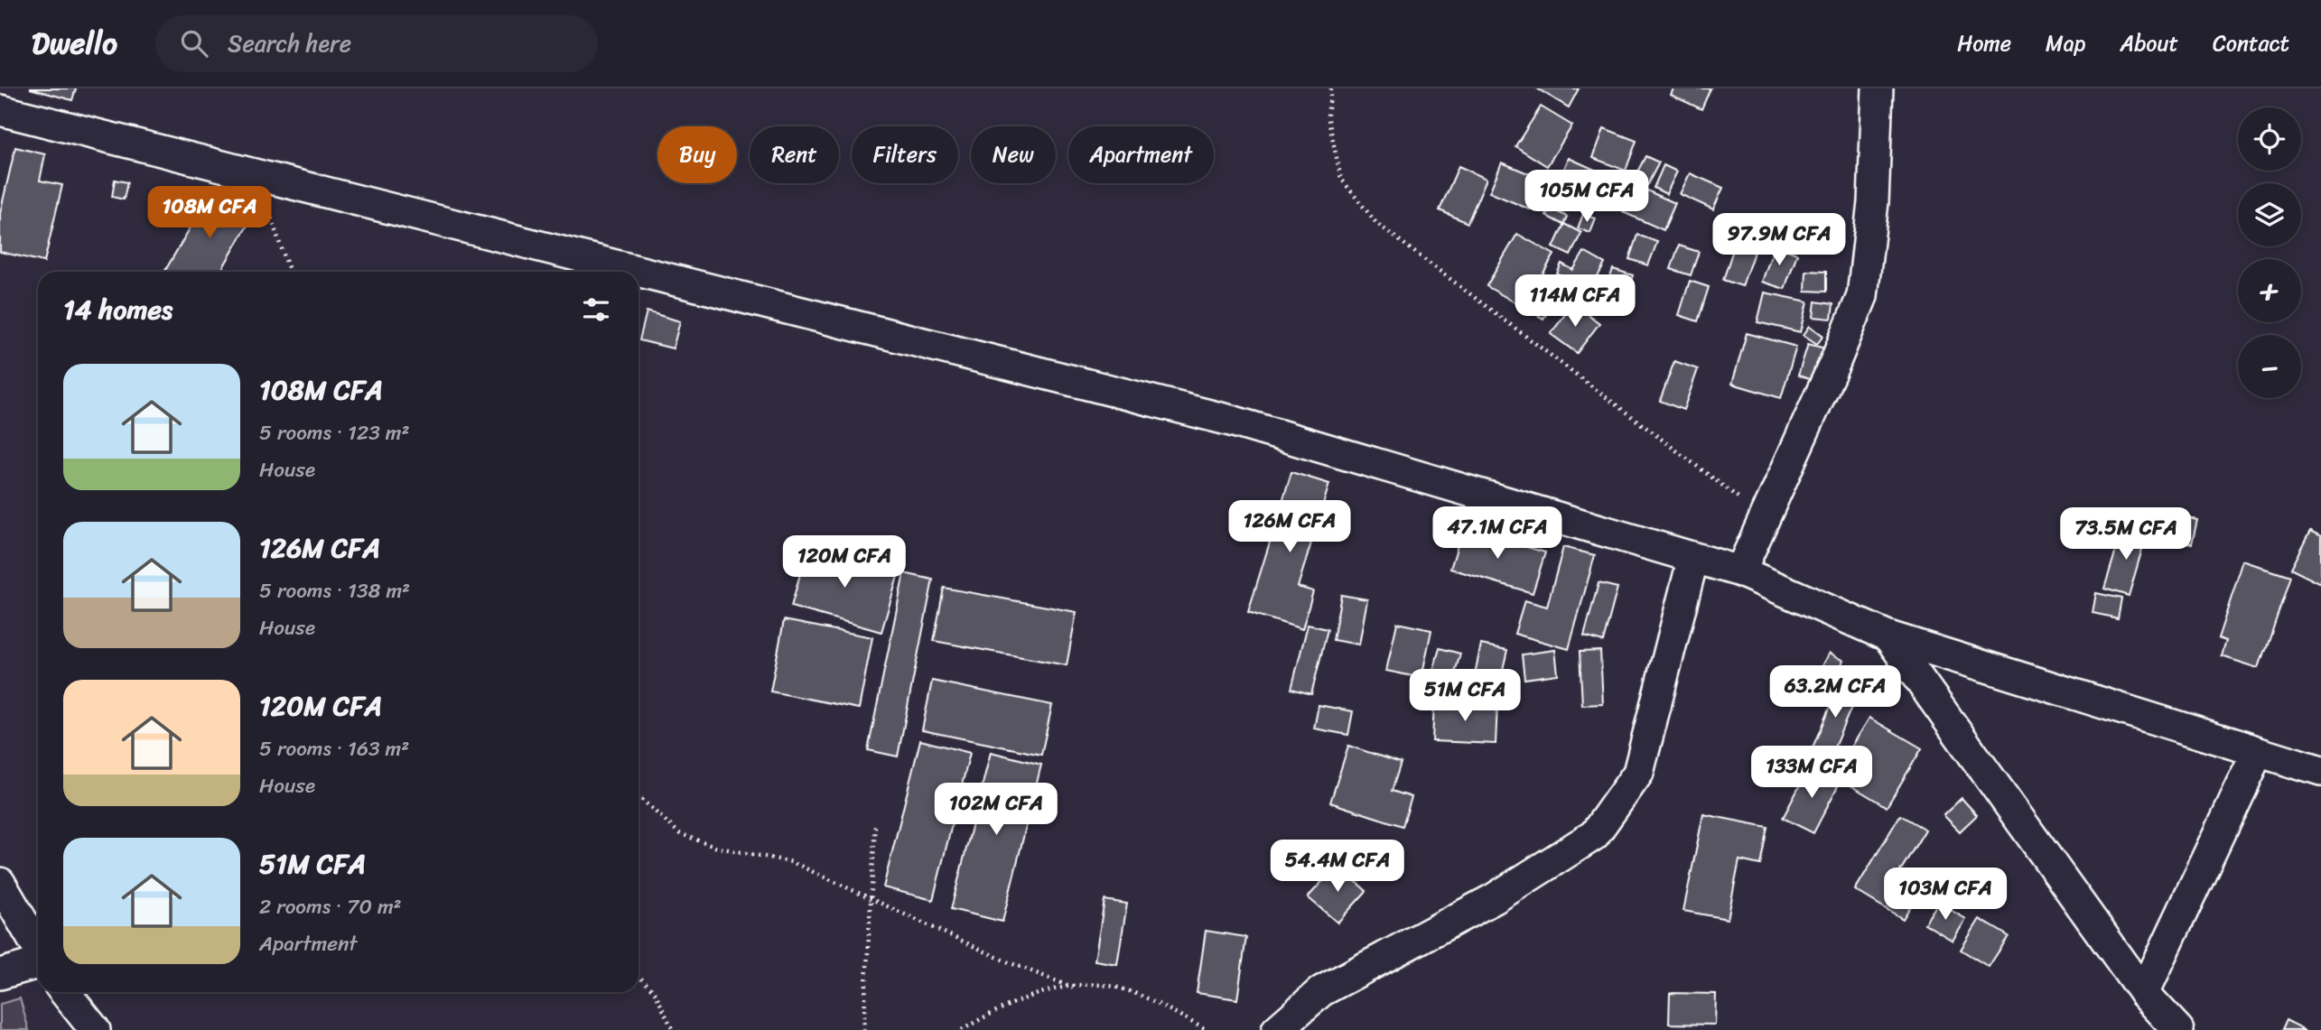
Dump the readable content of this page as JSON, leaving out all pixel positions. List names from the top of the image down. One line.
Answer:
{"page":{"header":"Dwello","search":"Search here","nav":["Home","Map","About","Contact"],"map_buttons":["+","−"],"chip":["Buy","Rent","Filters","New","Apartment"],"price":["105M CFA","108M CFA","97.9M CFA","114M CFA","126M CFA","47.1M CFA","73.5M CFA","120M CFA","63.2M CFA","51M CFA","133M CFA","102M CFA","54.4M CFA","103M CFA"],"heading":"14 homes","list":[{"name":"108M CFA","note":"5 rooms · 123 m² · House"},{"name":"126M CFA","note":"5 rooms · 138 m² · House"},{"name":"120M CFA","note":"5 rooms · 163 m² · House"},{"name":"51M CFA","note":"2 rooms · 70 m² · Apartment"}]}}
